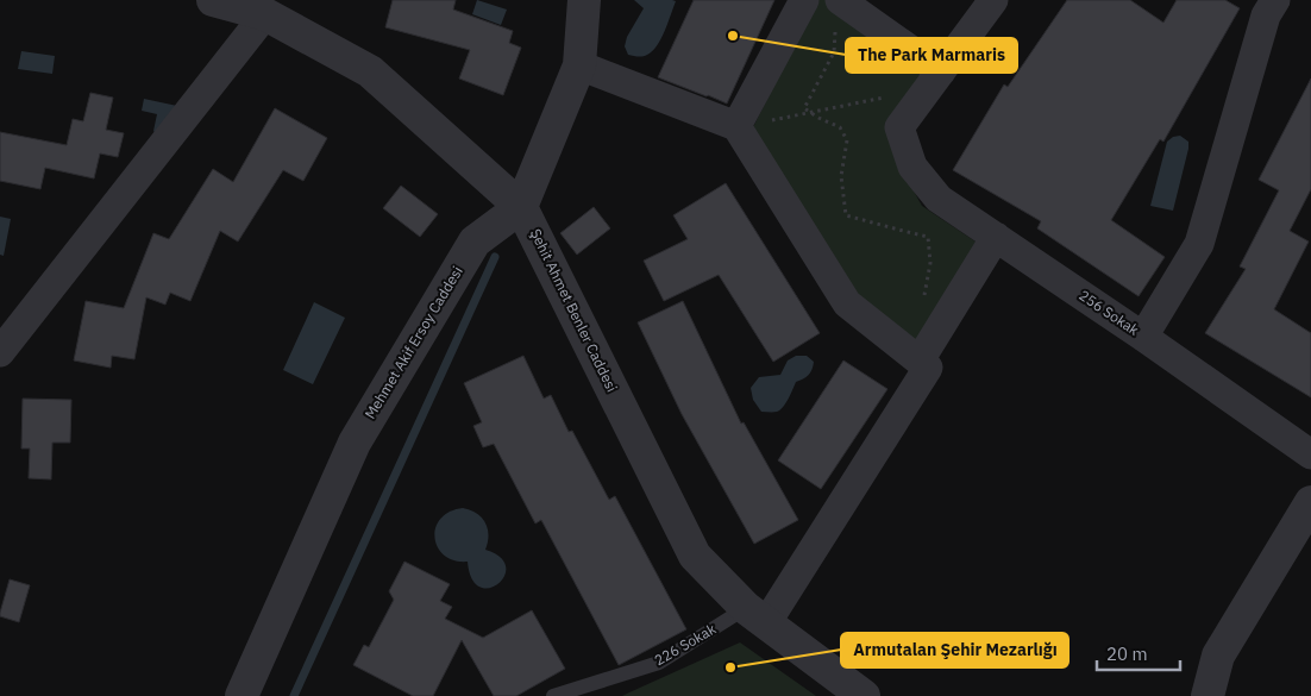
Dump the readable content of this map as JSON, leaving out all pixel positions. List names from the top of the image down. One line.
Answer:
{"streets":{"street":["Şehit Ahmet Benler Caddesi","256 Sokak","Mehmet Akif Ersoy Caddesi"],"lane":["226 Sokak"]},"crossings":[["Şehit Ahmet Benler Caddesi","Mehmet Akif Ersoy Caddesi"],["Şehit Ahmet Benler Caddesi","226 Sokak"]],"places":["The Park Marmaris","Armutalan Şehir Mezarlığı"],"scale_bar":"20 m"}
